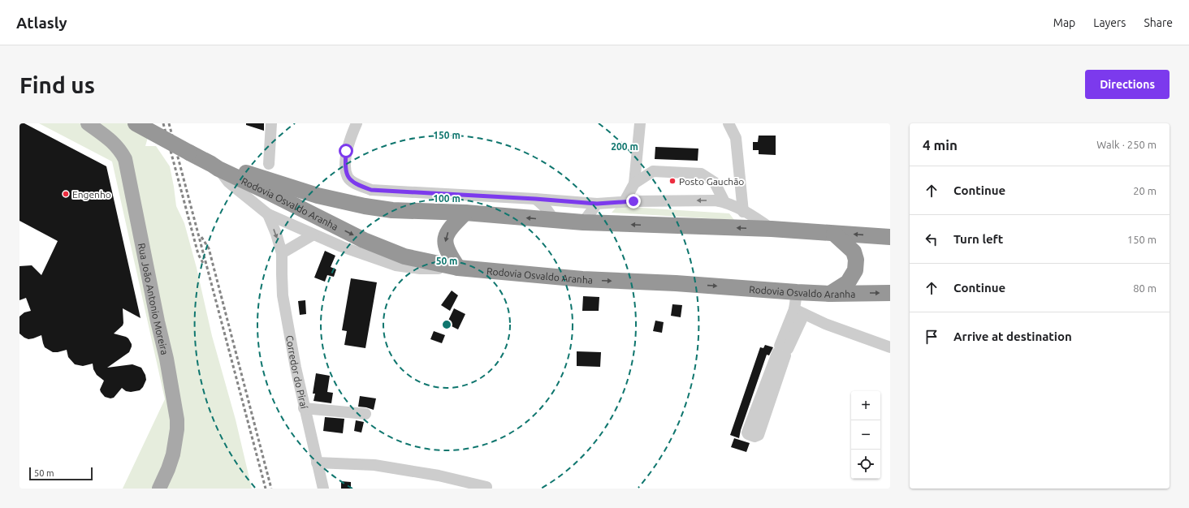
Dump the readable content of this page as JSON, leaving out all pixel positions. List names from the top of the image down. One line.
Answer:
{"streets":{"highway":["Rodovia Osvaldo Aranha"],"main road":["Rua João Antonio Moreira"],"street":["Corredor do Piraí"]},"places":["Posto Gauchão","Engenho"],"scale_bar":"50 m","page":{"header":"Atlasly","nav":["Map","Layers","Share"],"buttons":"Directions","title":"Find us","heading":["4 min","Walk · 250 m"],"list":[["Continue","20 m"],["Turn left","150 m"],["Continue","80 m"],"Arrive at destination"],"map_buttons":["+","−"],"scale":"50 m"},"rings":["150 m","200 m","100 m","50 m"]}
